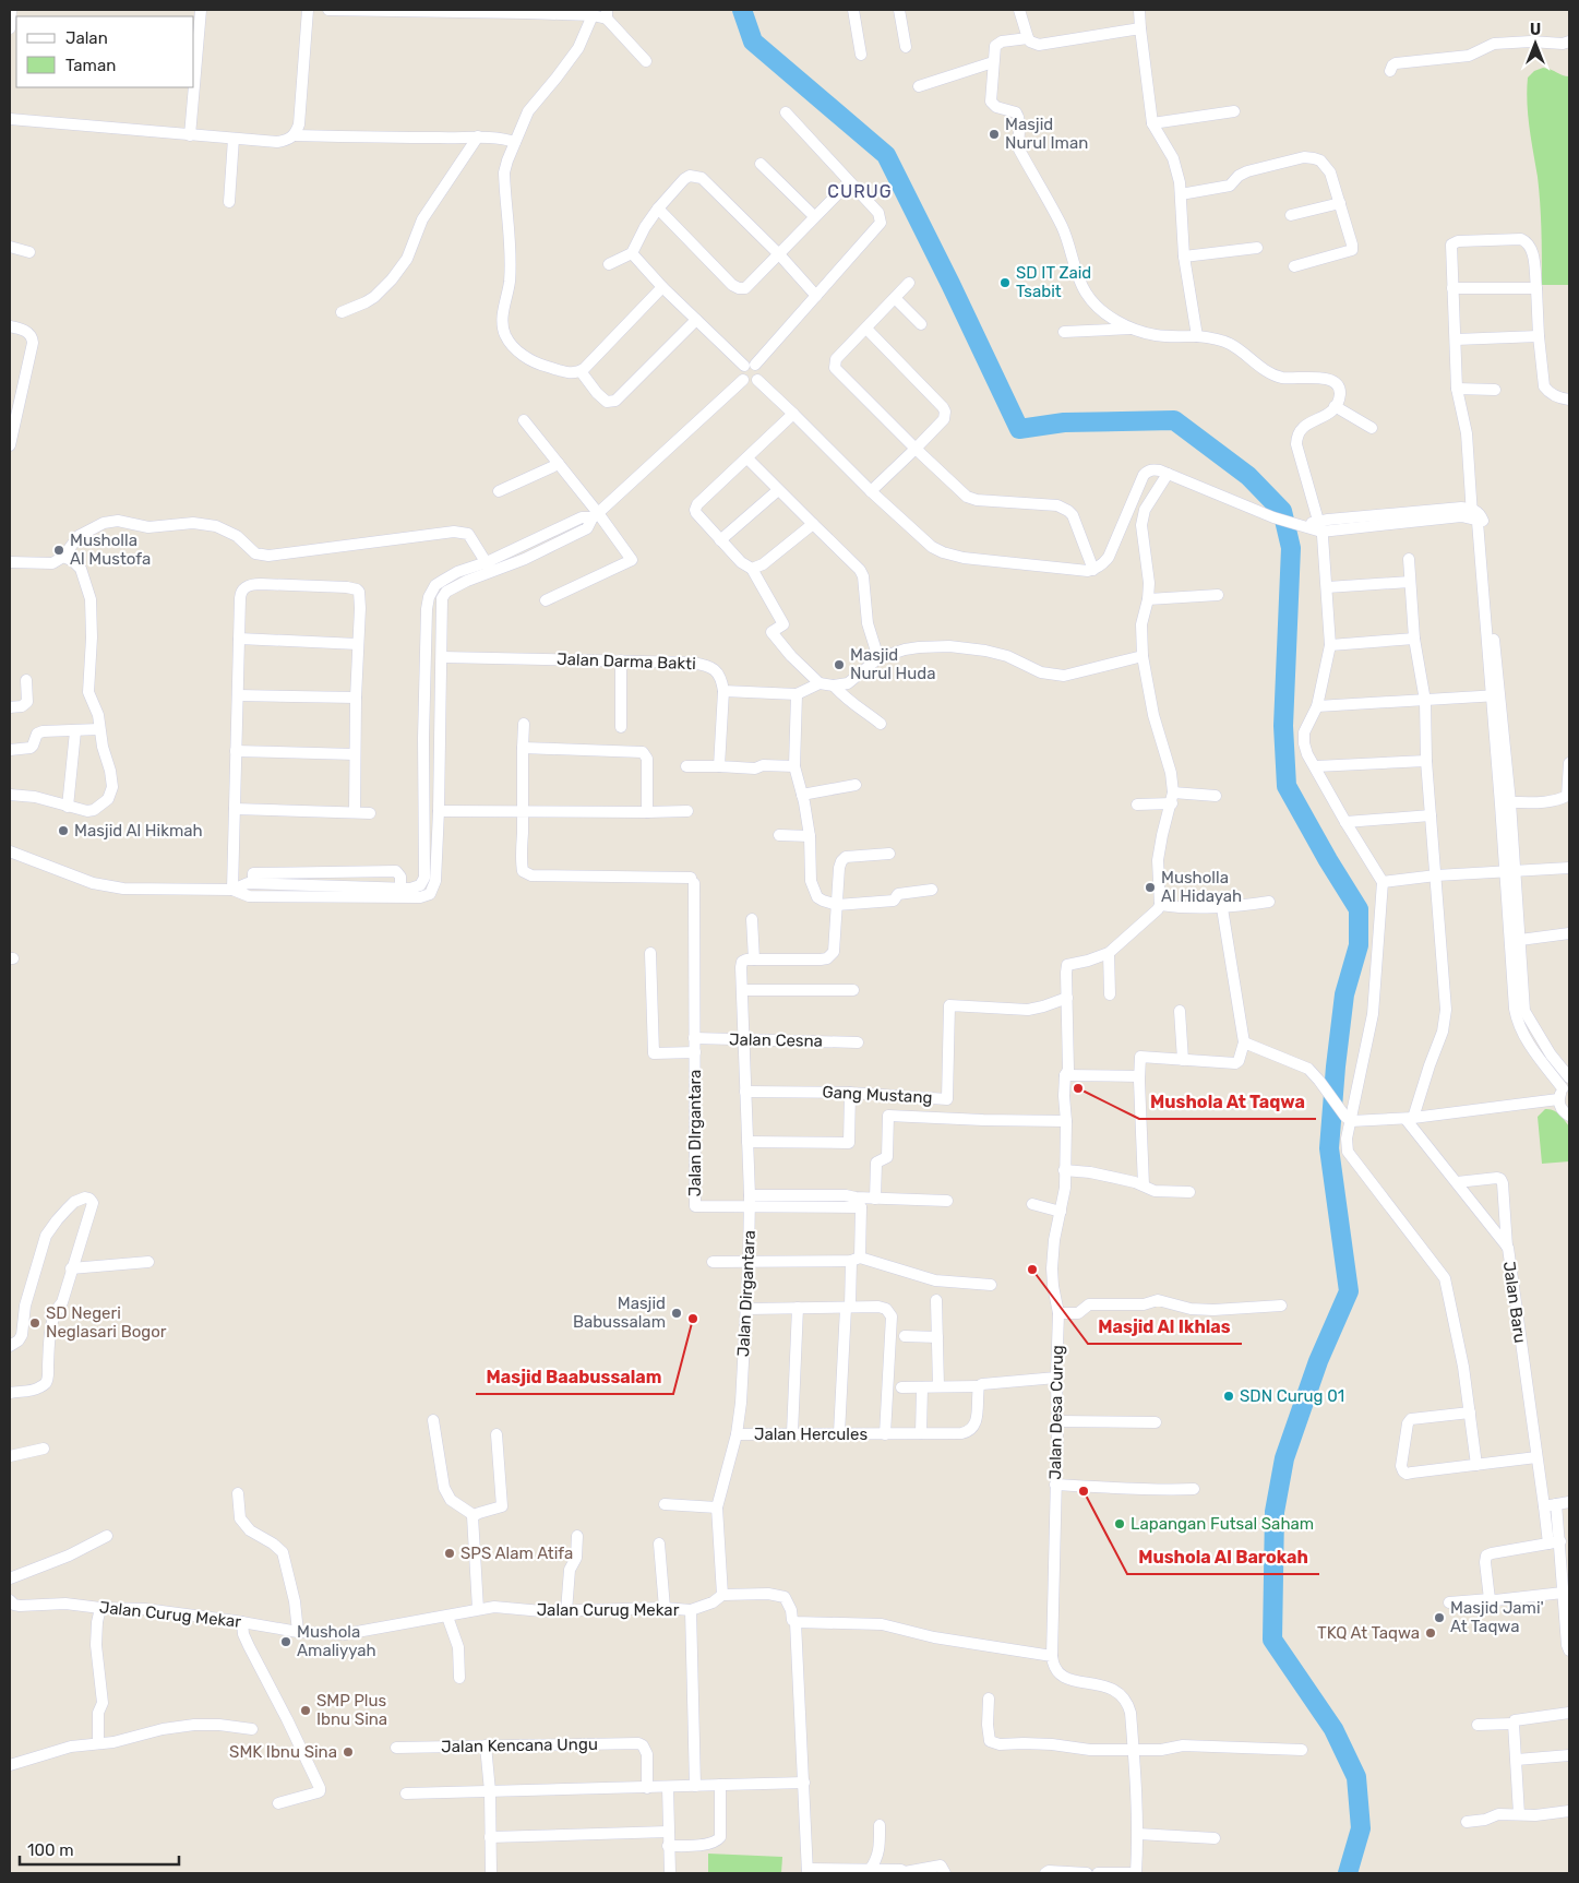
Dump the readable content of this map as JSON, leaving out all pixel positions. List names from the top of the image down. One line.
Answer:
{"streets":{"street":["Jalan Darma Bakti","Jalan Cesna","Gang Mustang","Jalan DIrgantara","Jalan Dirgantara","Jalan Baru","Jalan Desa Curug","Jalan Hercules","Jalan Curug Mekar","Jalan Kencana Ungu"]},"crossings":[["Jalan Cesna","Jalan DIrgantara"],["Jalan Cesna","Jalan Dirgantara"],["Gang Mustang","Jalan Dirgantara"],["Gang Mustang","Jalan Desa Curug"],["Jalan DIrgantara","Jalan Dirgantara"],["Jalan Dirgantara","Jalan Hercules"],["Jalan Dirgantara","Jalan Curug Mekar"]],"districts":["CURUG"],"places":["Masjid Nurul Iman","SD IT Zaid Tsabit","Musholla Al Mustofa","Masjid Nurul Huda","Masjid Al Hikmah","Musholla Al Hidayah","Mushola At Taqwa","Masjid Al Ikhlas","Masjid Babussalam","Masjid Baabussalam","SD Negeri Neglasari Bogor","SDN Curug 01","Mushola Al Barokah","Lapangan Futsal Saham","SPS Alam Atifa","Masjid Jami' At Taqwa","TKQ At Taqwa","Mushola Amaliyyah","SMP Plus Ibnu Sina","SMK Ibnu Sina"],"legend":["Jalan","Taman"],"scale_bar":"100 m","north":"top"}
